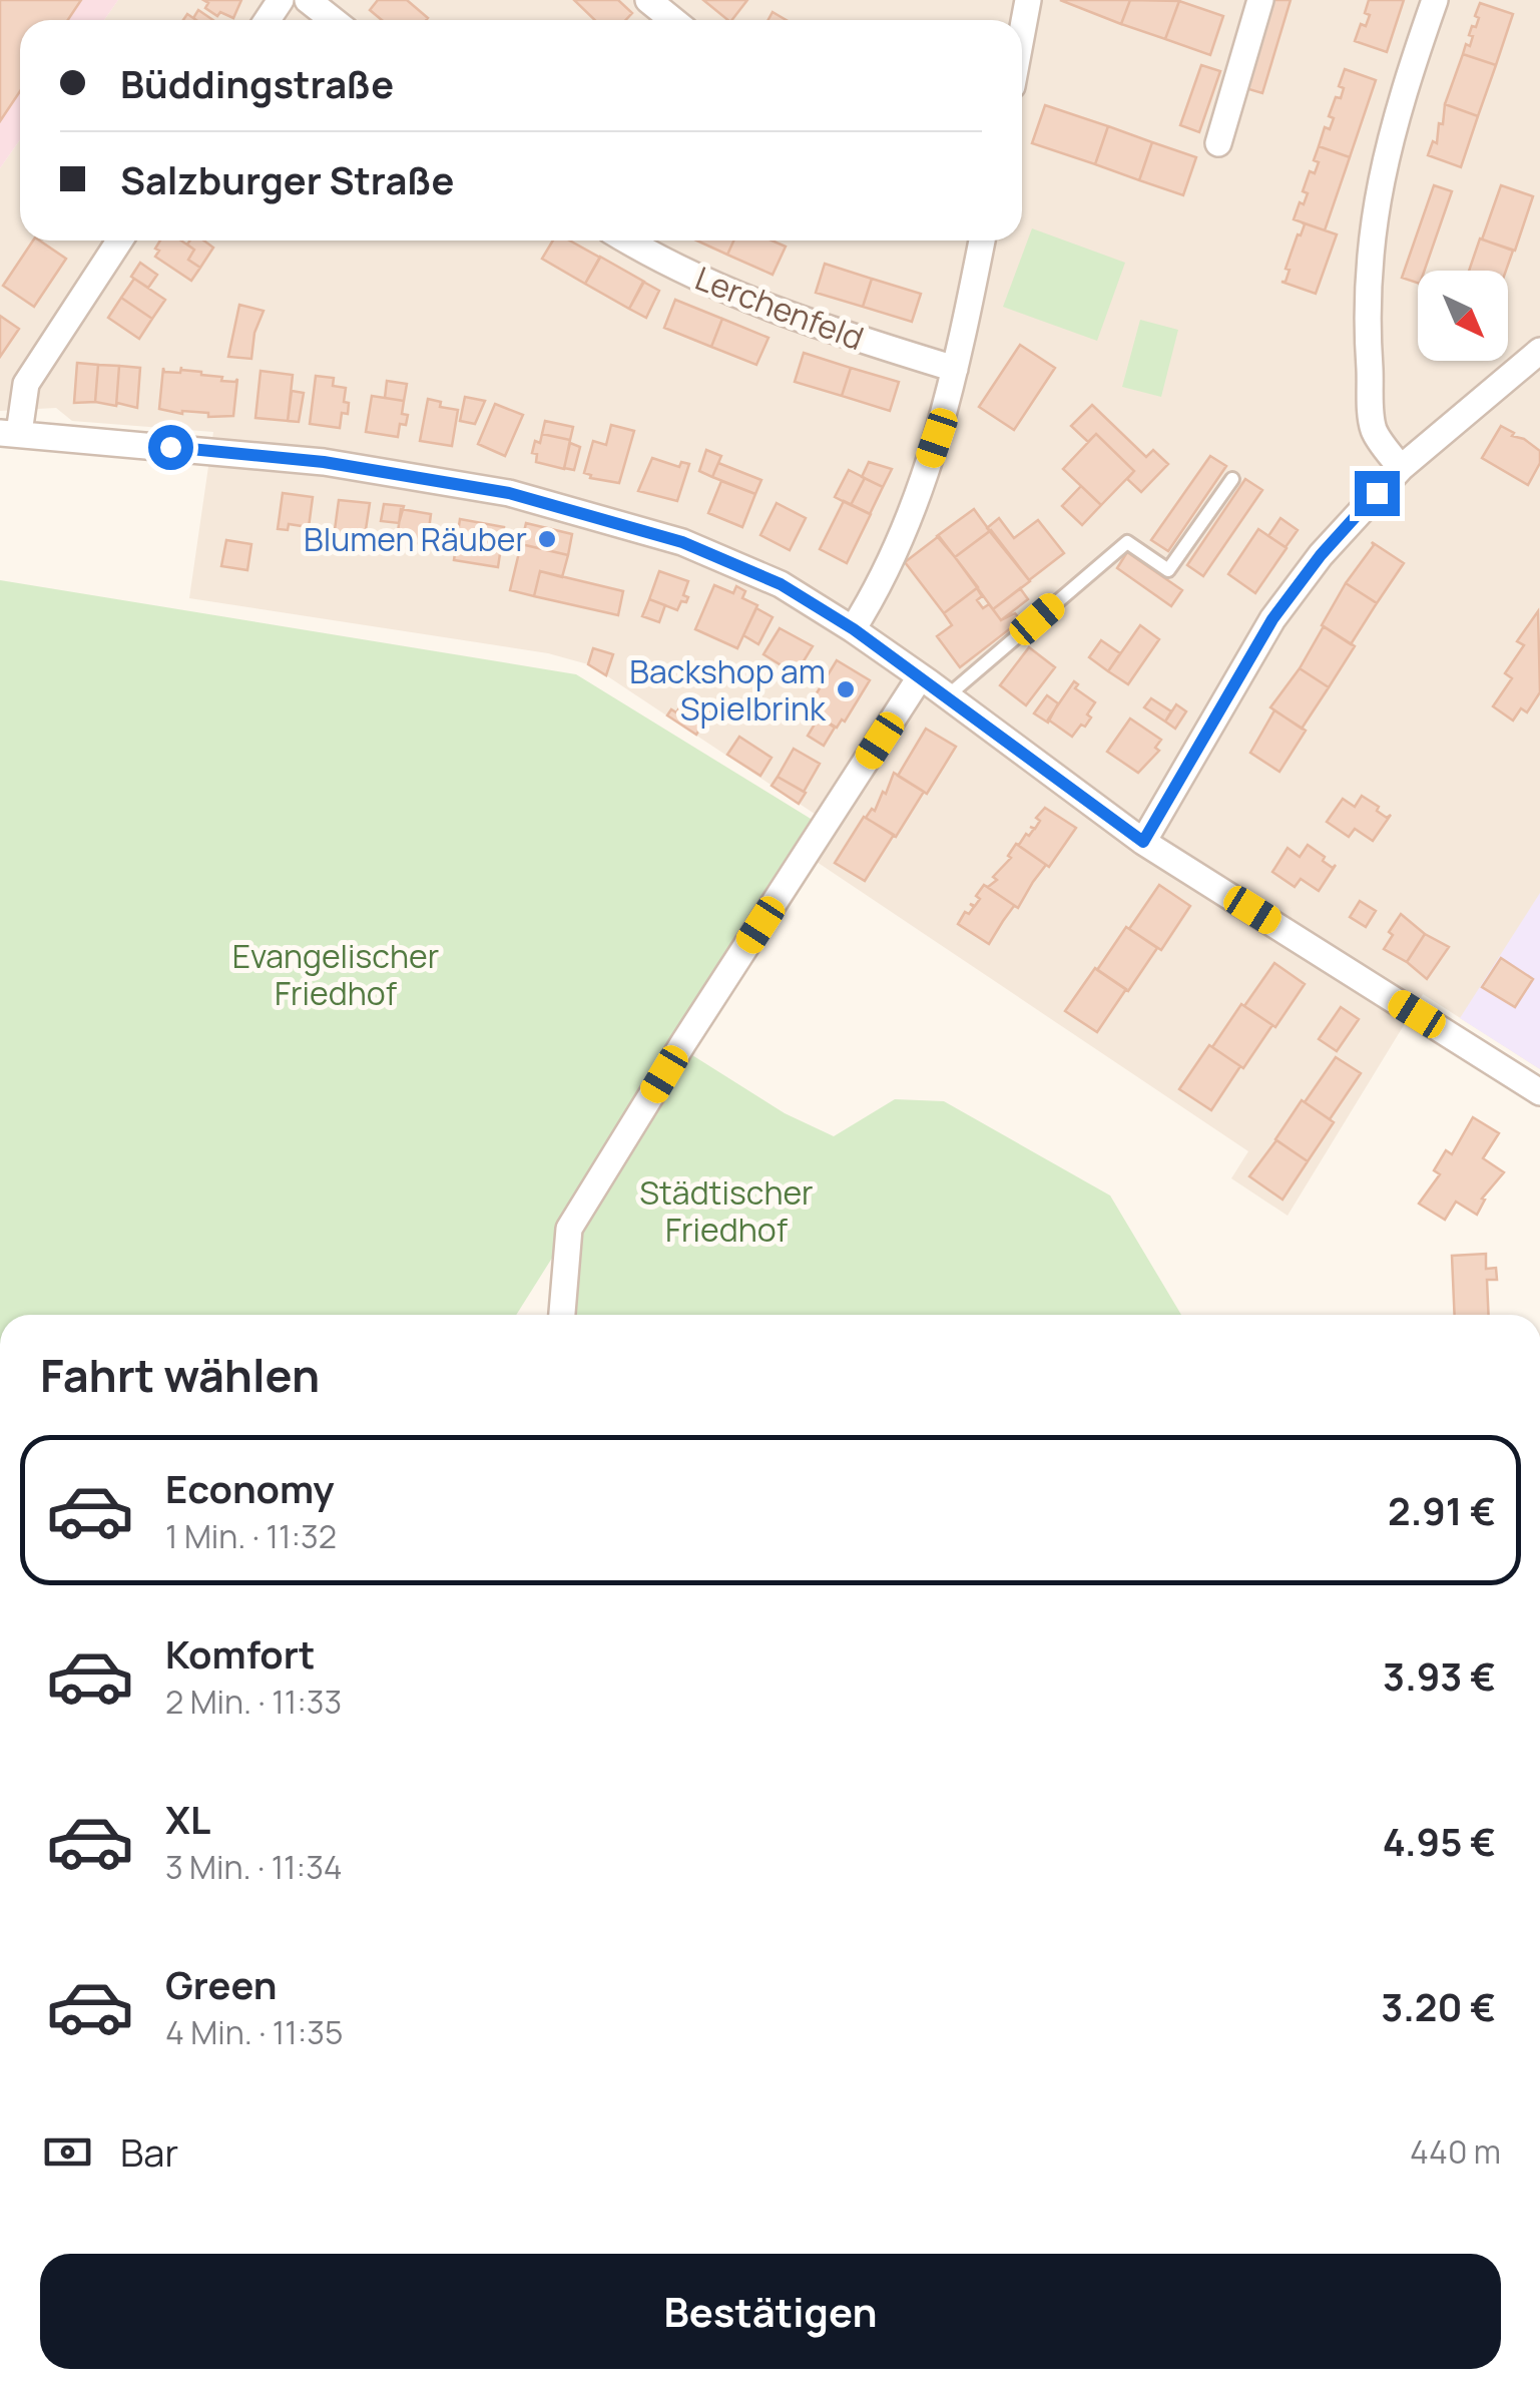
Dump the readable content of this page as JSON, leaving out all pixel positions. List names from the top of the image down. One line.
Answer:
{"streets":{"street":["Lerchenfeld"]},"parks":["Evangelischer Friedhof","Städtischer Friedhof"],"places":["Blumen Räuber","Backshop am Spielbrink"],"north":"bottom right","page":{"banner":["Büddingstraße","Salzburger Straße"],"heading":"Fahrt wählen","list":[{"name":"Economy","note":"1 Min. · 11:32","value":"2.91 €"},{"name":"Komfort","note":"2 Min. · 11:33","value":"3.93 €"},{"name":"XL","note":"3 Min. · 11:34","value":"4.95 €"},{"name":"Green","note":"4 Min. · 11:35","value":"3.20 €"}],"pay":["Bar","440 m"],"buttons":"Bestätigen"}}
